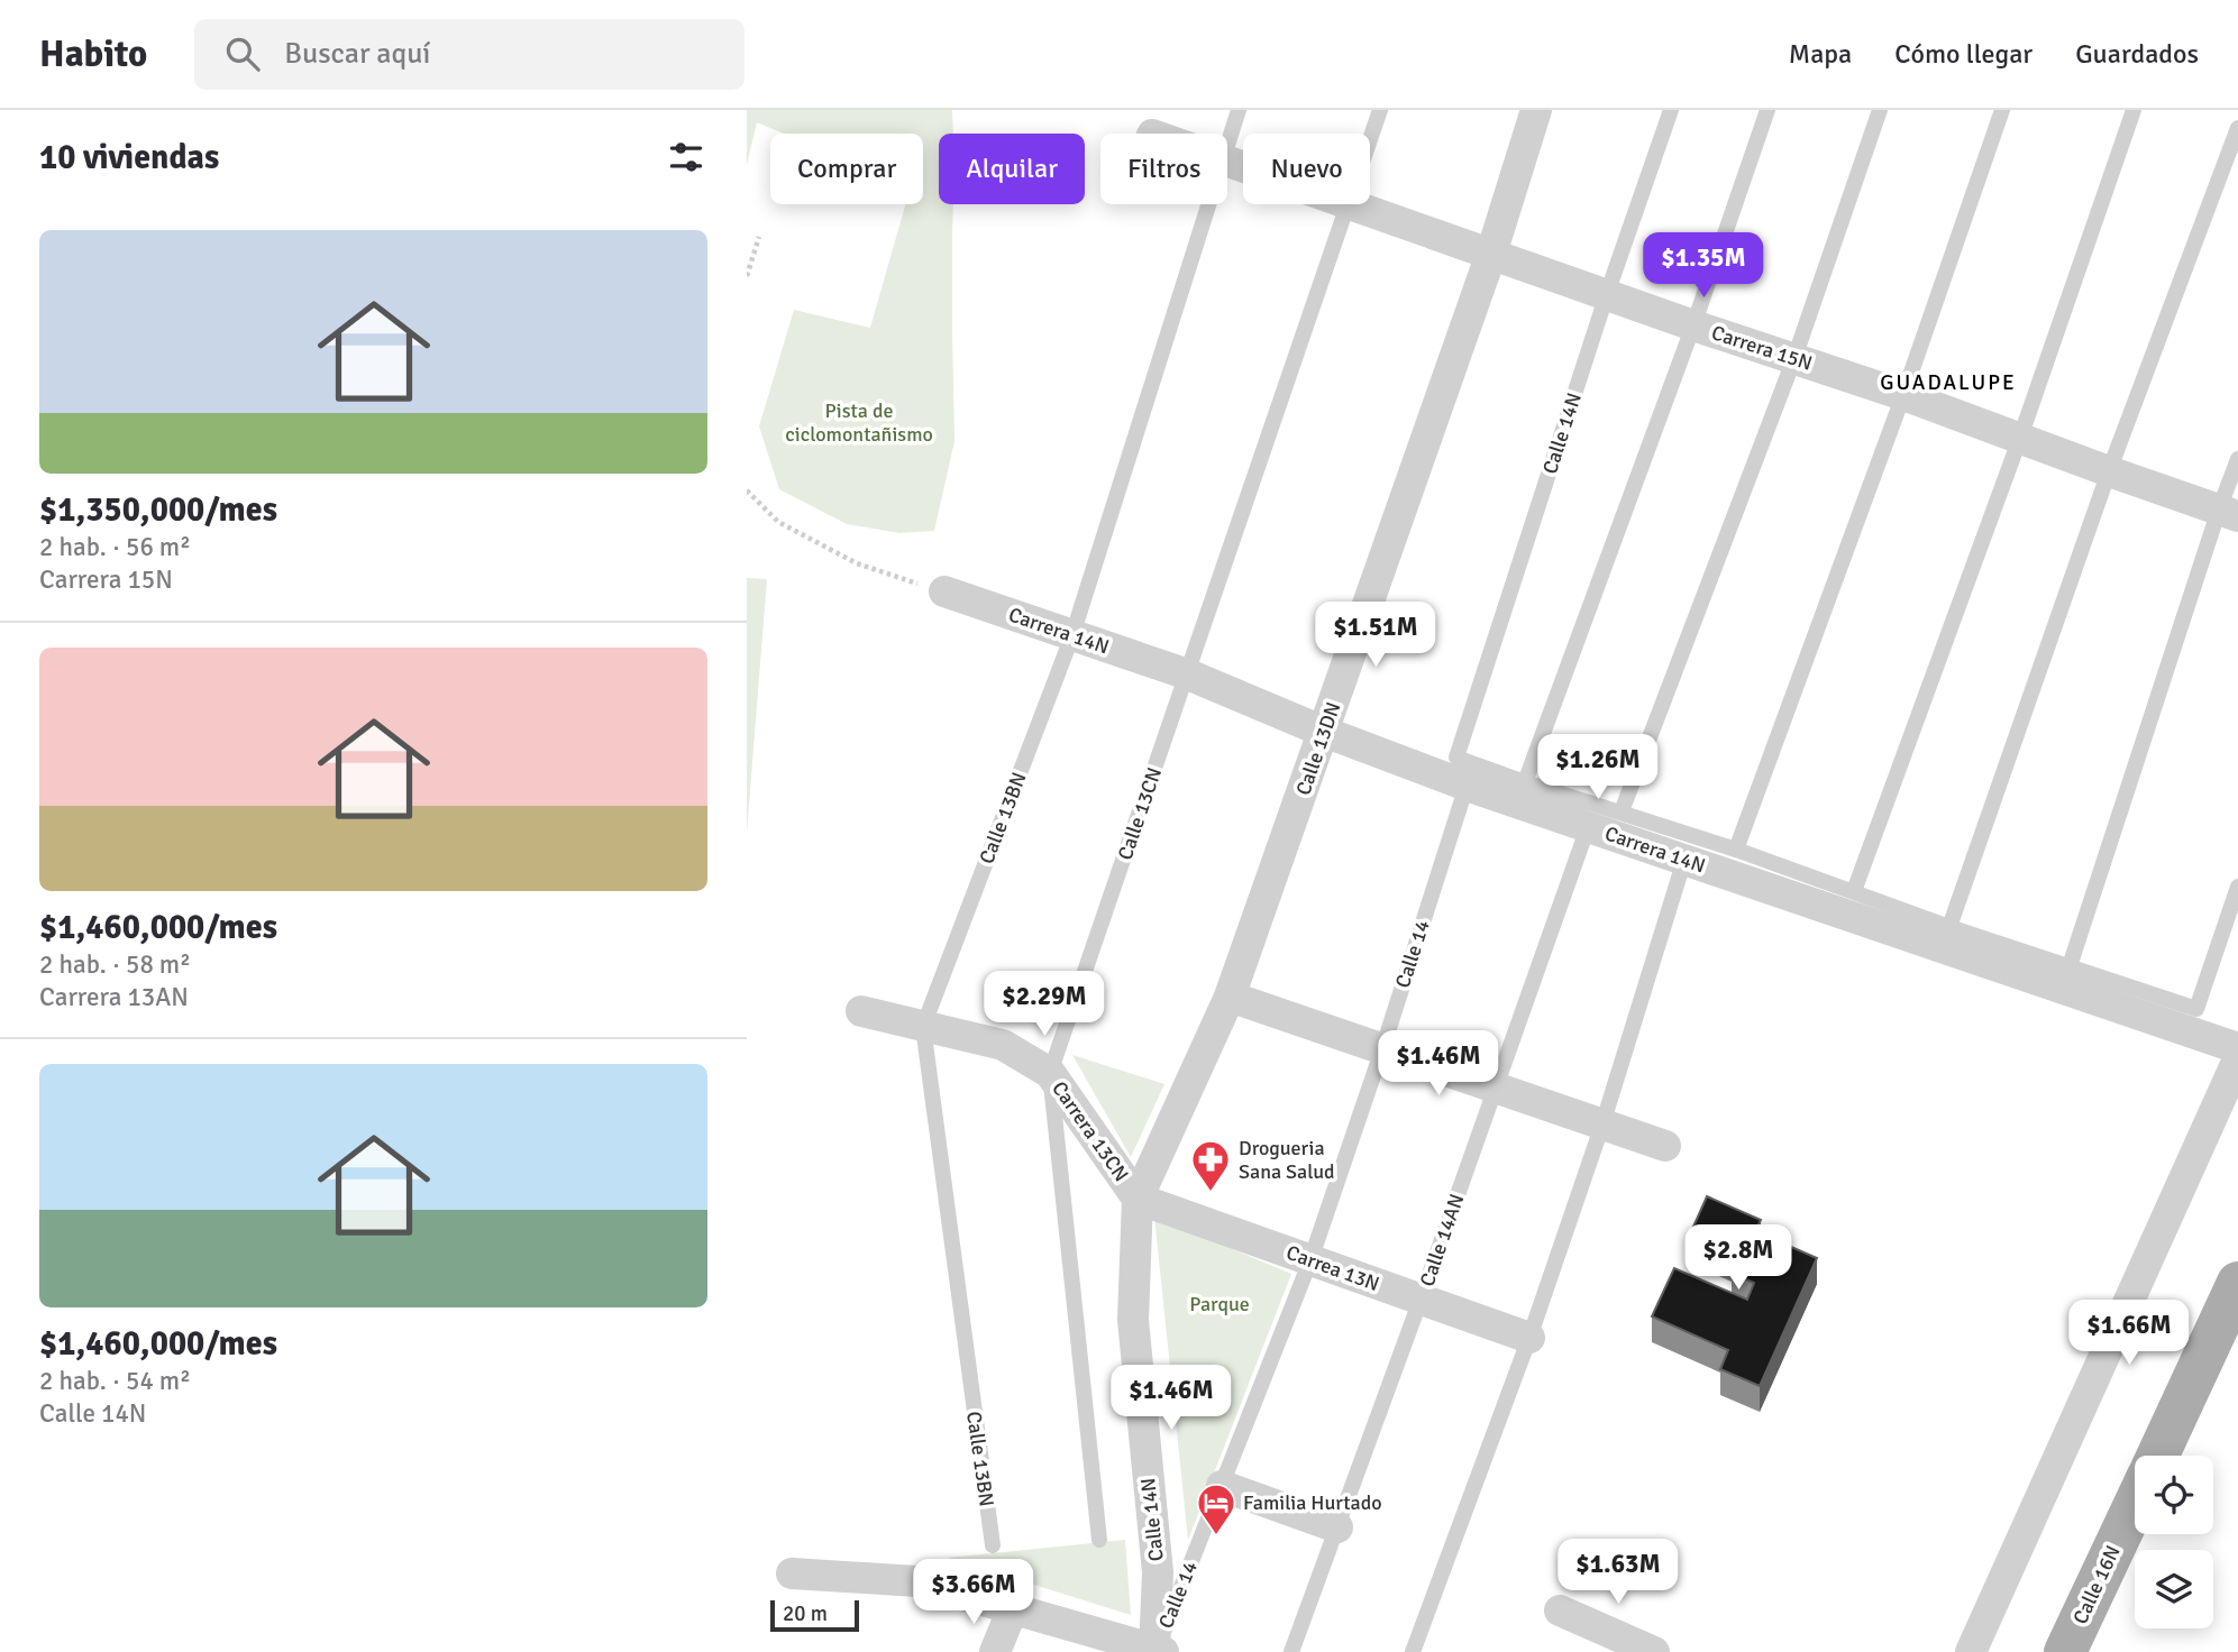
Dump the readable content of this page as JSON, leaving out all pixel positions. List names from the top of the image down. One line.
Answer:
{"streets":{"main road":["Calle 16N"],"street":["Carrera 15N","Calle 14N","Carrera 14N","Calle 13DN","Carrera 13CN","Carrea 13N"],"lane":["Calle 13CN","Calle 13BN","Calle 14","Calle 14AN"]},"crossings":[["Carrera 15N","Calle 14N"],["Carrera 15N","Calle 13DN"],["Calle 14N","Carrera 14N"],["Calle 14N","Calle 13DN"],["Calle 14N","Calle 14"],["Calle 14N","Carrera 13CN"],["Calle 14N","Carrea 13N"],["Carrera 14N","Calle 13DN"],["Carrera 14N","Calle 13CN"],["Carrera 14N","Calle 13BN"],["Carrera 14N","Calle 14"],["Carrera 14N","Calle 14AN"],["Calle 13DN","Carrera 13CN"],["Calle 13DN","Carrea 13N"],["Calle 13CN","Carrera 13CN"],["Calle 13BN","Carrera 13CN"],["Calle 14","Carrea 13N"],["Carrera 13CN","Carrea 13N"],["Calle 14AN","Carrea 13N"]],"districts":["GUADALUPE"],"parks":["Pista de ciclomontañismo","Parque"],"places":{"pharmacy":["Drogueria Sana Salud"],"hotel":["Familia Hurtado"]},"scale_bar":"20 m","page":{"header":"Habito","search":"Buscar aquí","nav":["Mapa","Cómo llegar","Guardados"],"heading":"10 viviendas","chip":["Comprar","Alquilar","Filtros","Nuevo"],"list":[{"name":"$1,350,000/mes","note":"2 hab. · 56 m² · Carrera 15N"},{"name":"$1,460,000/mes","note":"2 hab. · 58 m² · Carrera 13AN"},{"name":"$1,460,000/mes","note":"2 hab. · 54 m² · Calle 14N"}],"price":["$1.35M","$1.51M","$1.26M","$2.29M","$1.46M","$2.8M","$1.66M","$1.46M","$1.63M","$3.66M"],"scale":"20 m"}}
